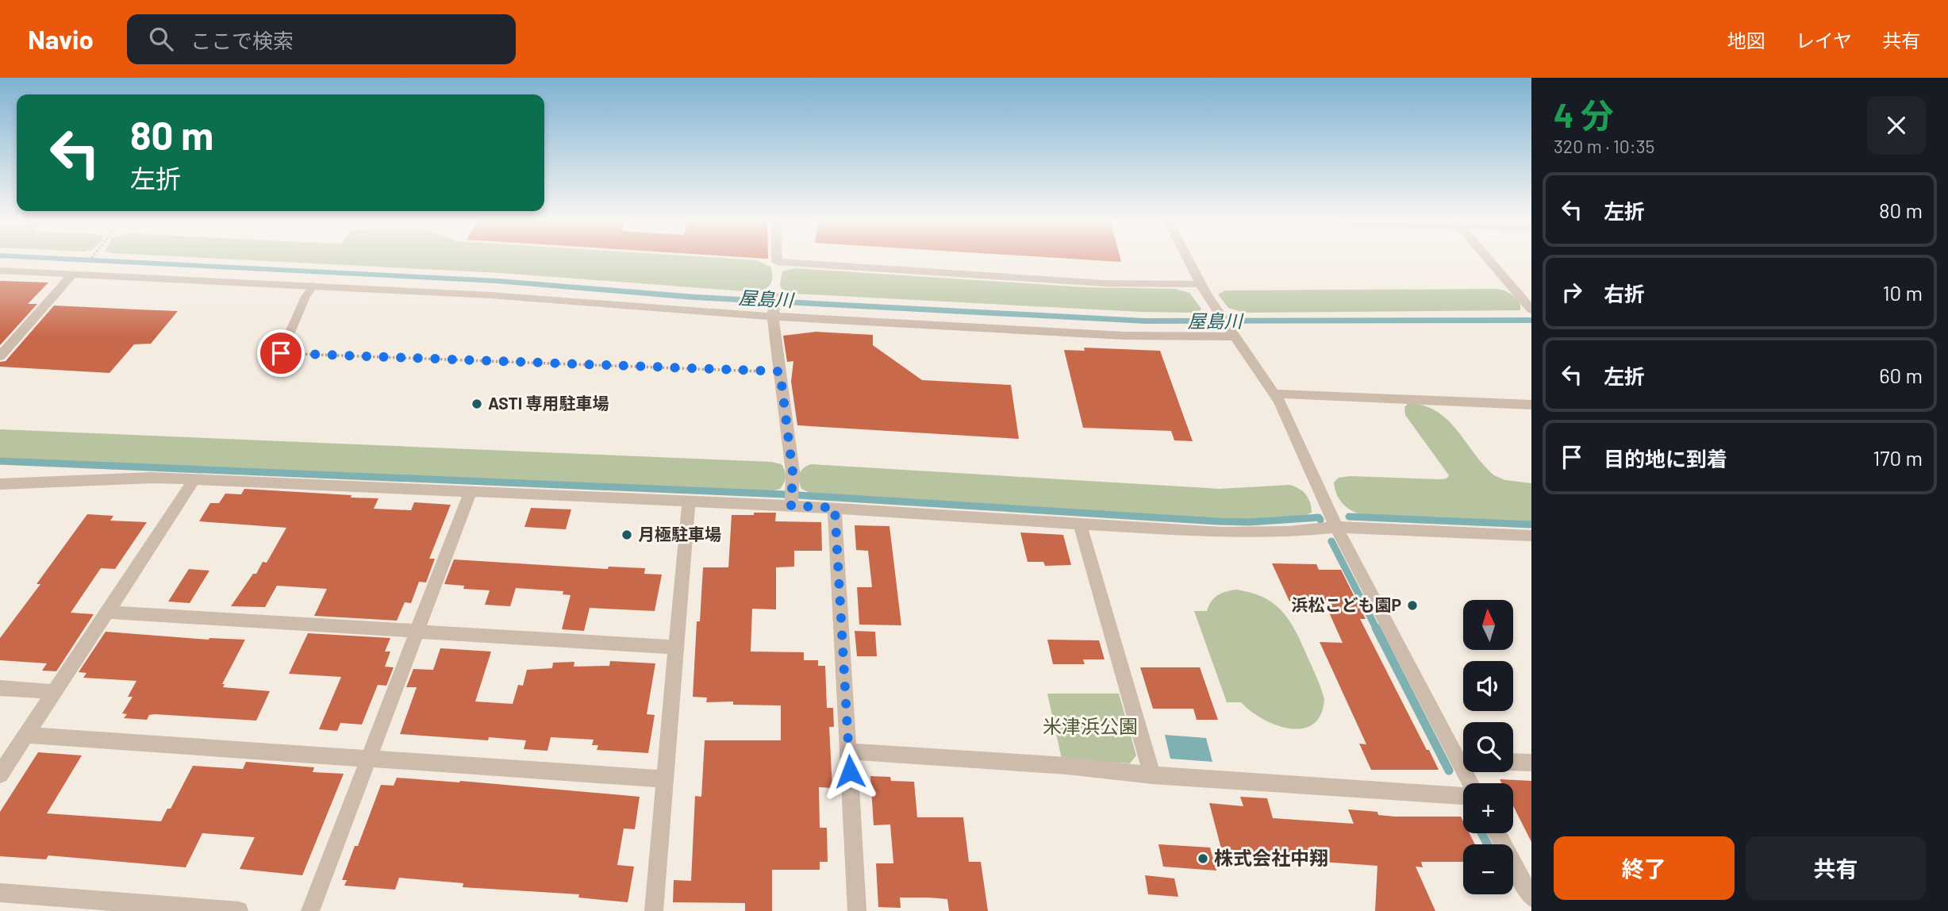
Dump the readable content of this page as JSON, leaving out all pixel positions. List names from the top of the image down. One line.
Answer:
{"water":["屋島川"],"parks":["米津浜公園"],"places":["ASTI 専用駐車場","月極駐車場","浜松こども園P","株式会社中翔"],"north":"top","page":{"header":"Navio","search":"ここで検索","nav":["地図","レイヤ","共有"],"heading":["4 分","320 m · 10:35"],"turn":["80 m","左折"],"list":[{"name":"左折","value":"80 m"},{"name":"右折","value":"10 m"},{"name":"左折","value":"60 m"},{"name":"目的地に到着","value":"170 m"}],"map_buttons":["+","−"],"buttons":["終了","共有"]}}
